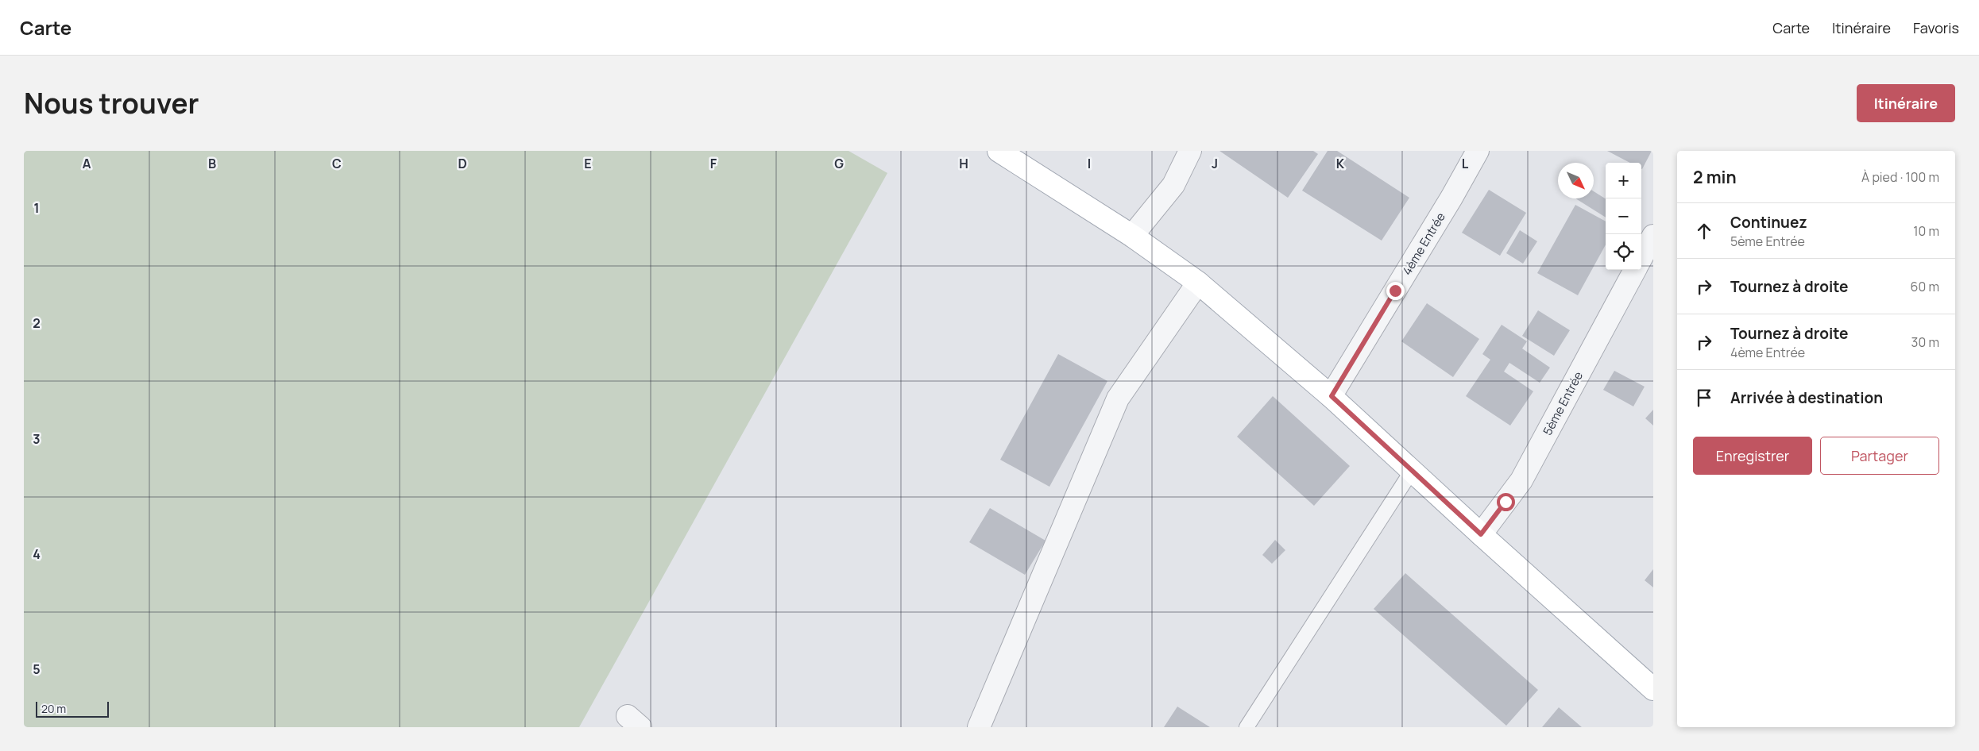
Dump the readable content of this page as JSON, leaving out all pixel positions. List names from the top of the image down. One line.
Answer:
{"streets":{"street":["4ème Entrée","5ème Entrée"]},"scale_bar":"20 m","north":"bottom right","page":{"header":"Carte","nav":["Carte","Itinéraire","Favoris"],"title":"Nous trouver","buttons":["Itinéraire",["Enregistrer","Partager"]],"heading":["2 min","À pied · 100 m"],"map_buttons":["+","−"],"list":[["Continuez","5ème Entrée","10 m"],["Tournez à droite","60 m"],["Tournez à droite","4ème Entrée","30 m"],"Arrivée à destination"],"scale":"20 m"},"grid":{"columns":["A","B","C","D","E","F","G","H","I","J","K","L"],"rows":["1","2","3","4","5"]}}
